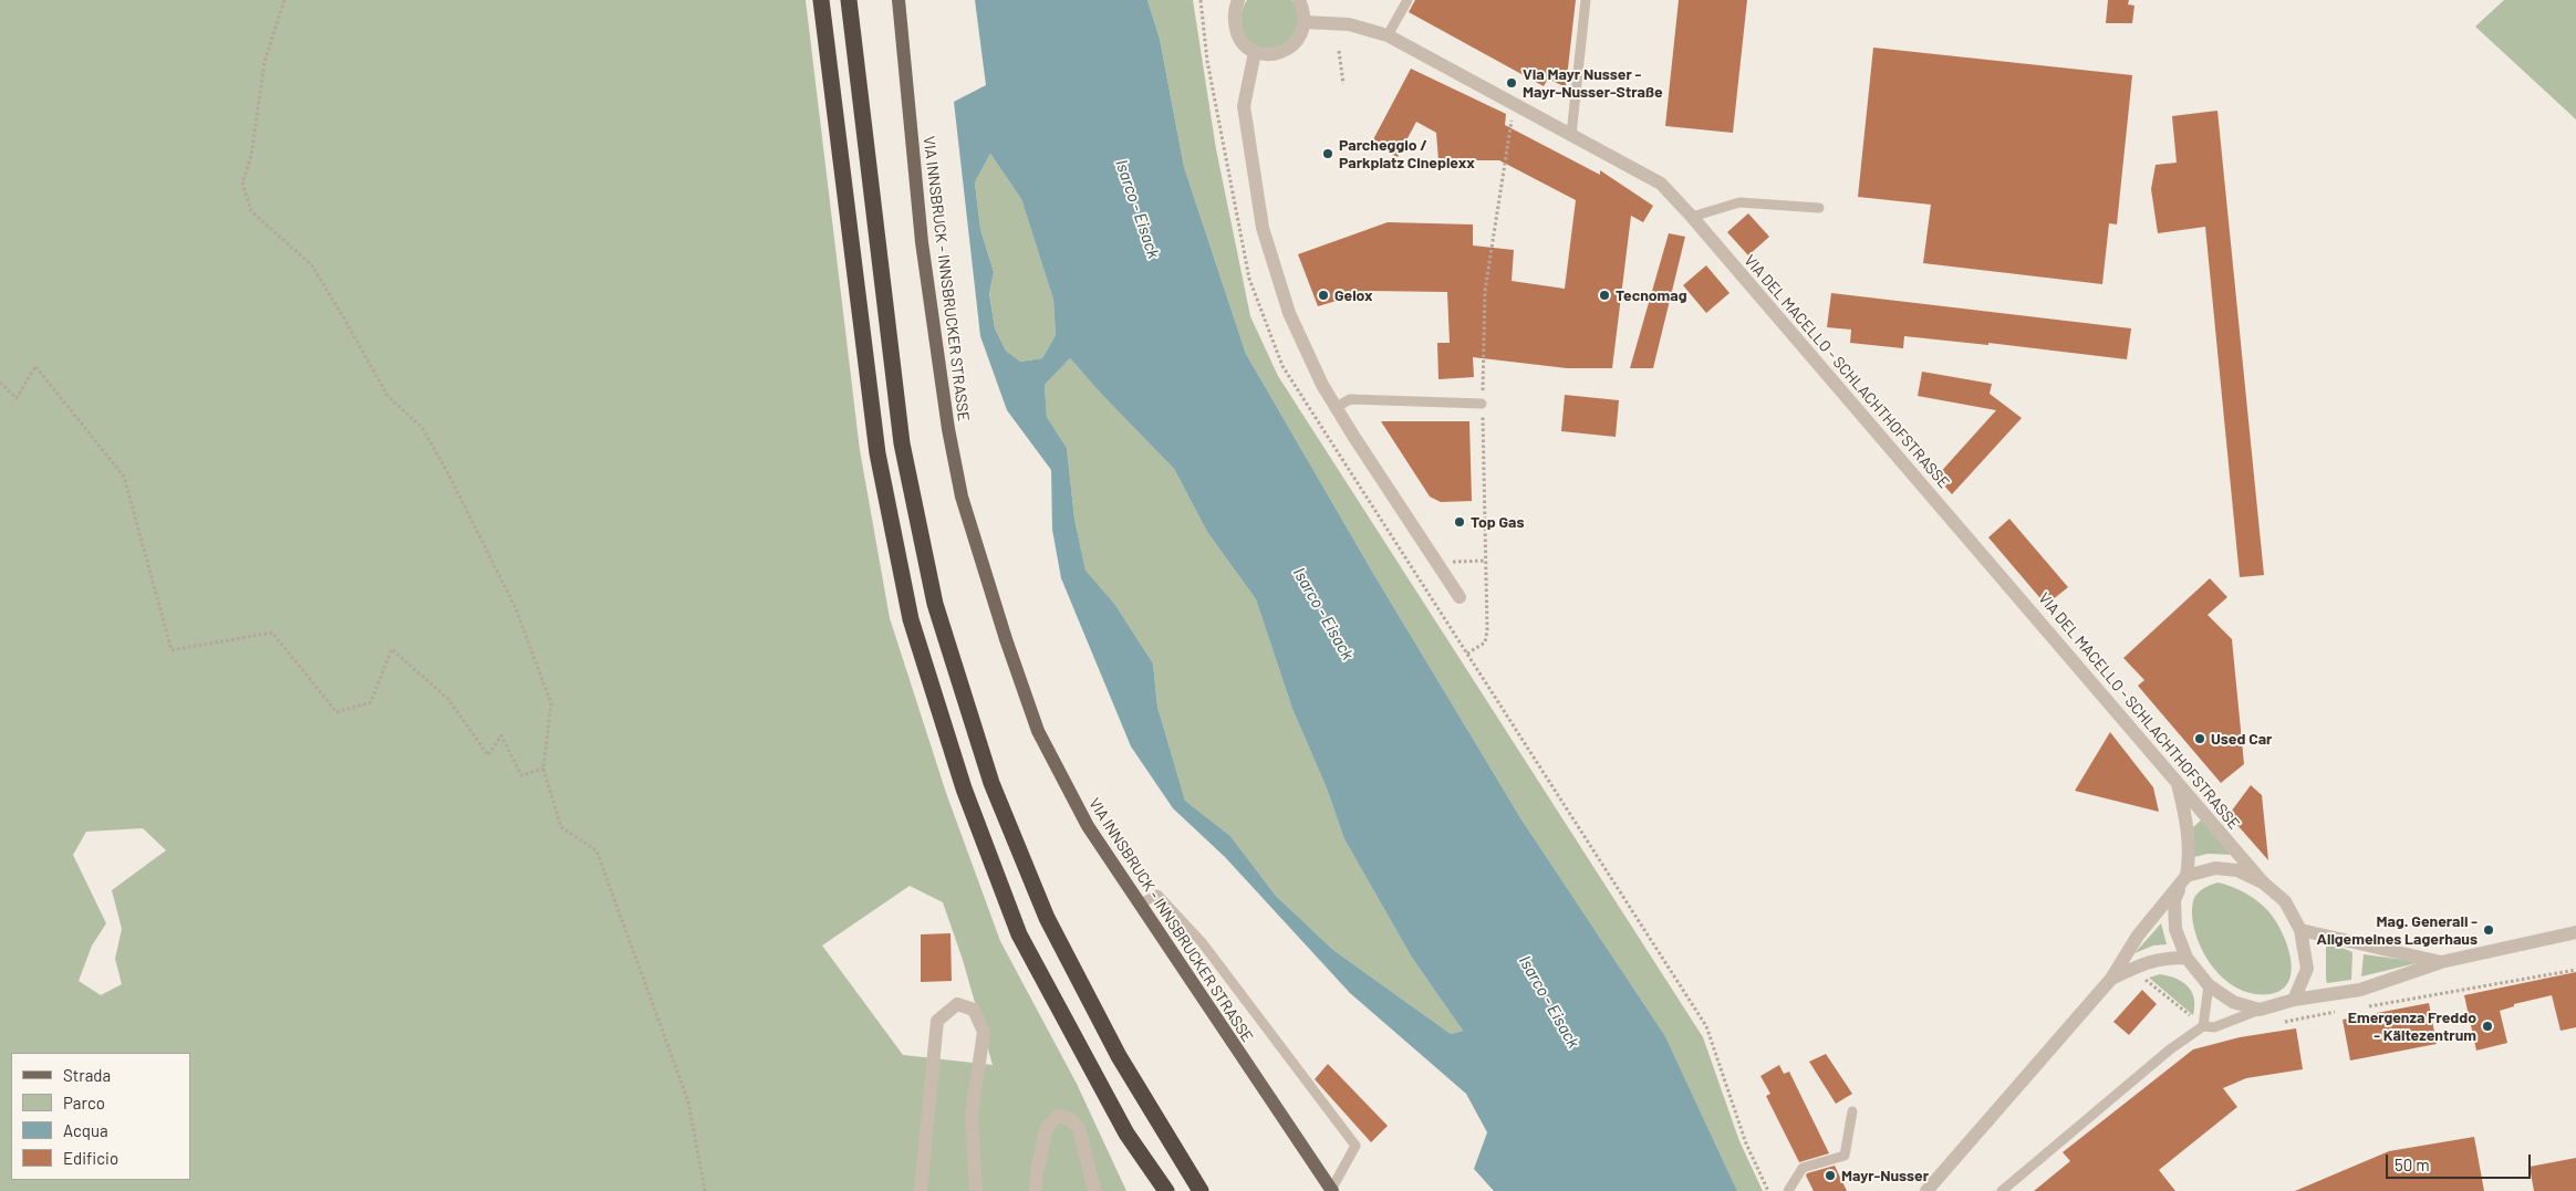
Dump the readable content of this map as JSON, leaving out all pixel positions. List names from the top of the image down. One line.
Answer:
{"streets":{"main road":["VIA INNSBRUCK - INNSBRUCKER STRASSE"],"street":["VIA DEL MACELLO - SCHLACHTHOFSTRASSE"]},"water":["Isarco - Eisack"],"places":["Via Mayr Nusser - Mayr-Nusser-Straße","Parcheggio / Parkplatz Cineplexx","Gelox","Tecnomag","Top Gas","Used Car","Mag. Generali - Allgemeines Lagerhaus","Emergenza Freddo - Kältezentrum","Mayr-Nusser"],"legend":["Strada","Parco","Acqua","Edificio"],"scale_bar":"50 m"}
